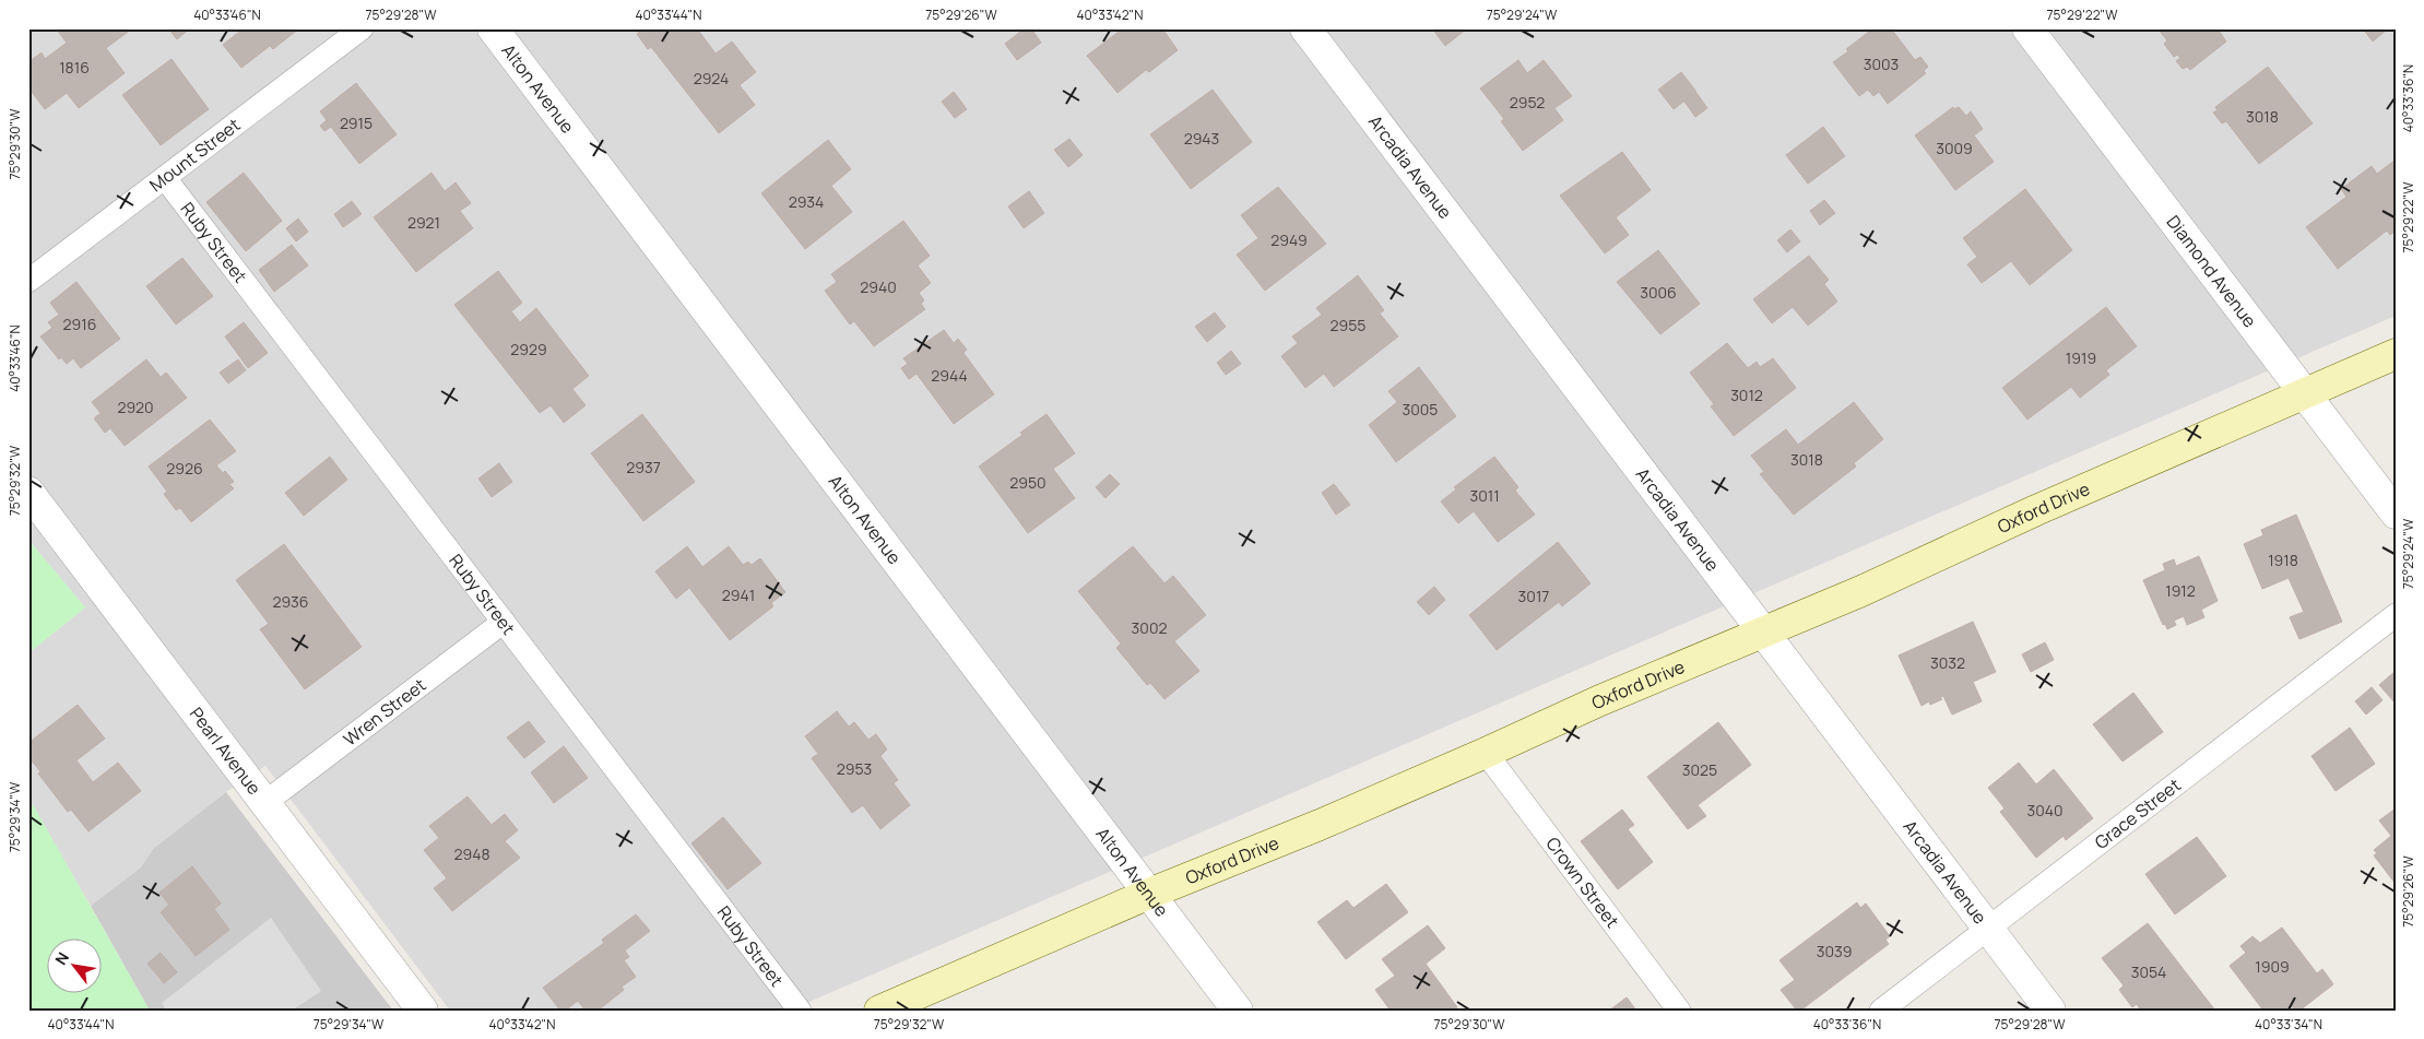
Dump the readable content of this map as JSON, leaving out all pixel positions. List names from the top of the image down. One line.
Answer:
{"streets":{"main road":["Oxford Drive"],"street":["Alton Avenue","Arcadia Avenue","Diamond Avenue","Pearl Avenue"],"lane":["Mount Street","Ruby Street","Wren Street","Grace Street","Crown Street"]},"crossings":[["Alton Avenue","Oxford Drive"],["Mount Street","Ruby Street"],["Arcadia Avenue","Oxford Drive"],["Arcadia Avenue","Grace Street"],["Ruby Street","Wren Street"],["Diamond Avenue","Oxford Drive"],["Oxford Drive","Crown Street"],["Wren Street","Pearl Avenue"]],"house_numbers":["3003","1816","2924","2952","3018","2915","2943","3009","2934","2921","2949","2940","3006","2916","2955","2929","1919","2944","3012","2920","3005","3018","2937","2926","2950","3011","1918","1912","2941","3017","2936","3002","3032","2953","3025","3040","2948","3039","1909","3054"],"north":"top left","coordinates":["40°33'46\"N","75°29'28\"W","40°33'44\"N","75°29'26\"W","40°33'42\"N","75°29'24\"W","75°29'22\"W","40°33'36\"N","75°29'30\"W","75°29'32\"W","75°29'34\"W","40°33'34\"N"]}
